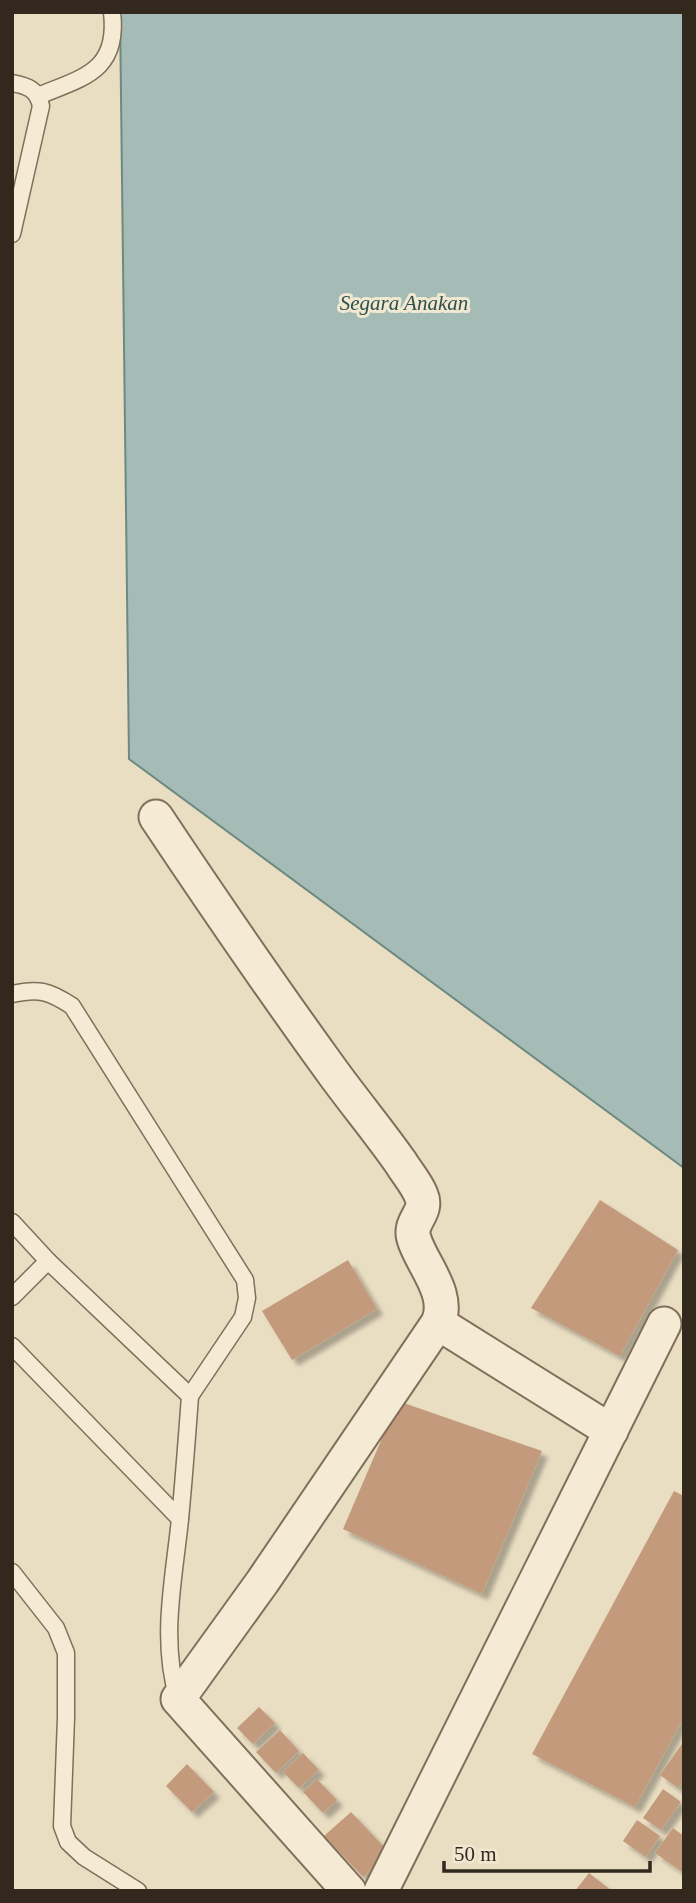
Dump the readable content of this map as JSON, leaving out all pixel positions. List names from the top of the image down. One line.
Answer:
{"water":["Segara Anakan"],"scale_bar":"50 m"}
